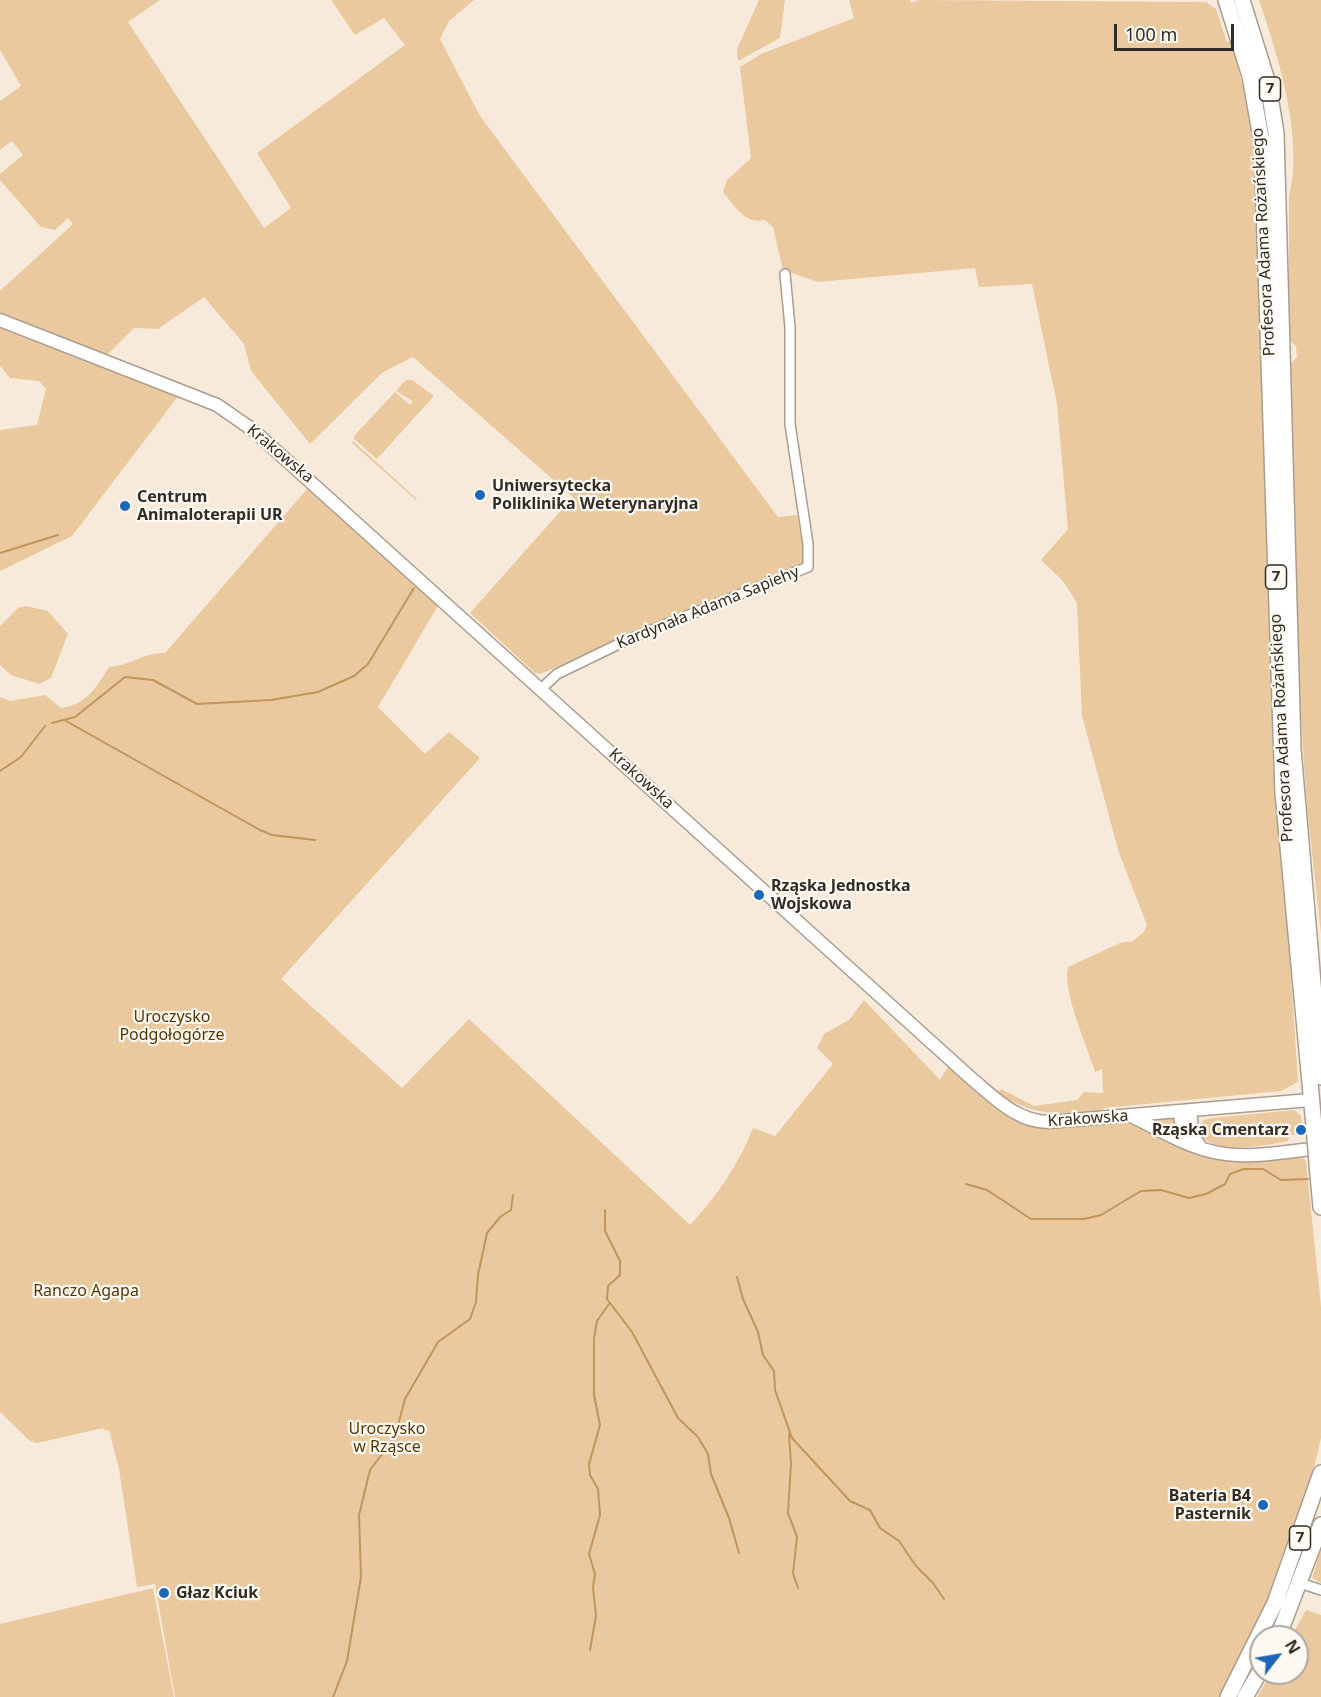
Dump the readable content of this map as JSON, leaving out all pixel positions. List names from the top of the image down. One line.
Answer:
{"streets":{"main road":["7","Profesora Adama Rożańskiego"],"street":["Krakowska","Kardynała Adama Sapiehy"]},"crossings":[["Profesora Adama Rożańskiego","Krakowska"],["Krakowska","Kardynała Adama Sapiehy"]],"parks":["Uroczysko Podgołogórze","Ranczo Agapa","Uroczysko w Rząsce"],"places":["Uniwersytecka Poliklinika Weterynaryjna","Centrum Animaloterapii UR","Rząska Jednostka Wojskowa","Rząska Cmentarz","Bateria B4 Pasternik","Głaz Kciuk"],"scale_bar":"100 m","north":"top right"}
